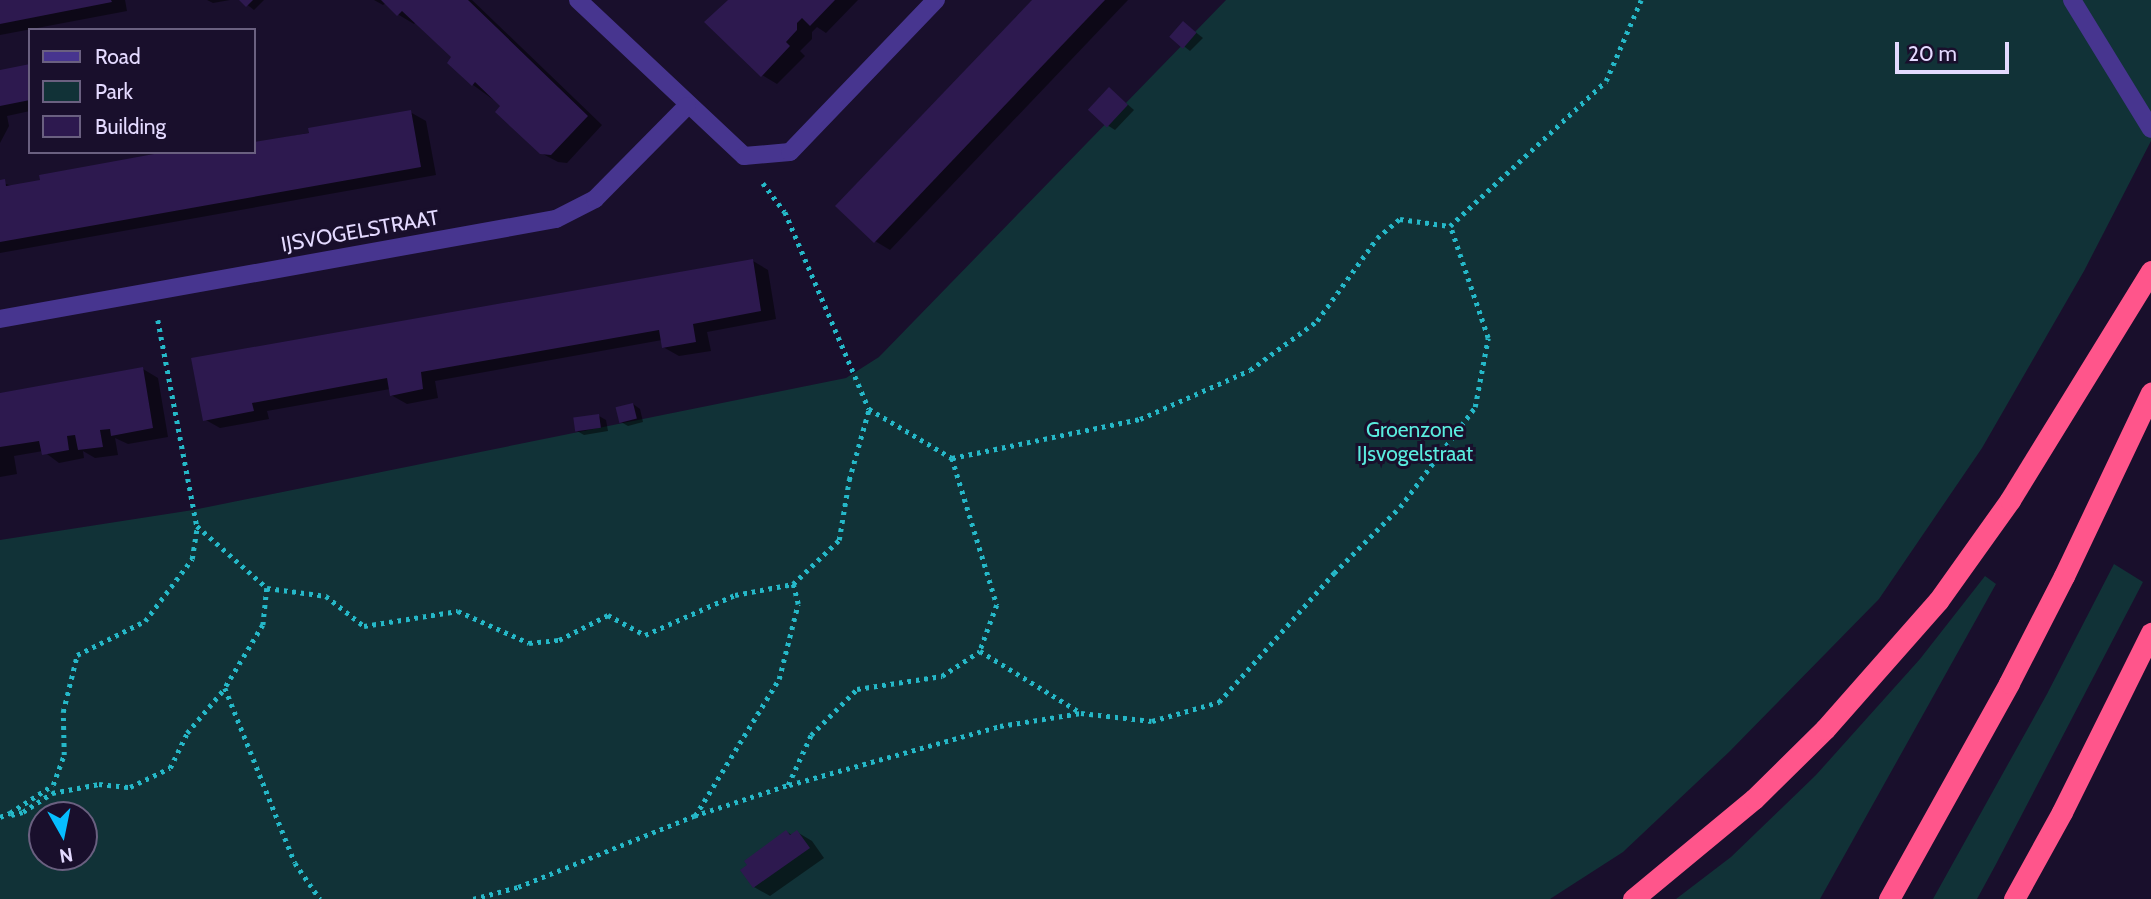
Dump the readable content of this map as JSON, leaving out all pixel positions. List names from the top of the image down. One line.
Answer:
{"streets":{"street":["IJSVOGELSTRAAT"]},"parks":["Groenzone IJsvogelstraat"],"legend":["Road","Park","Building"],"scale_bar":"20 m","north":"bottom"}
